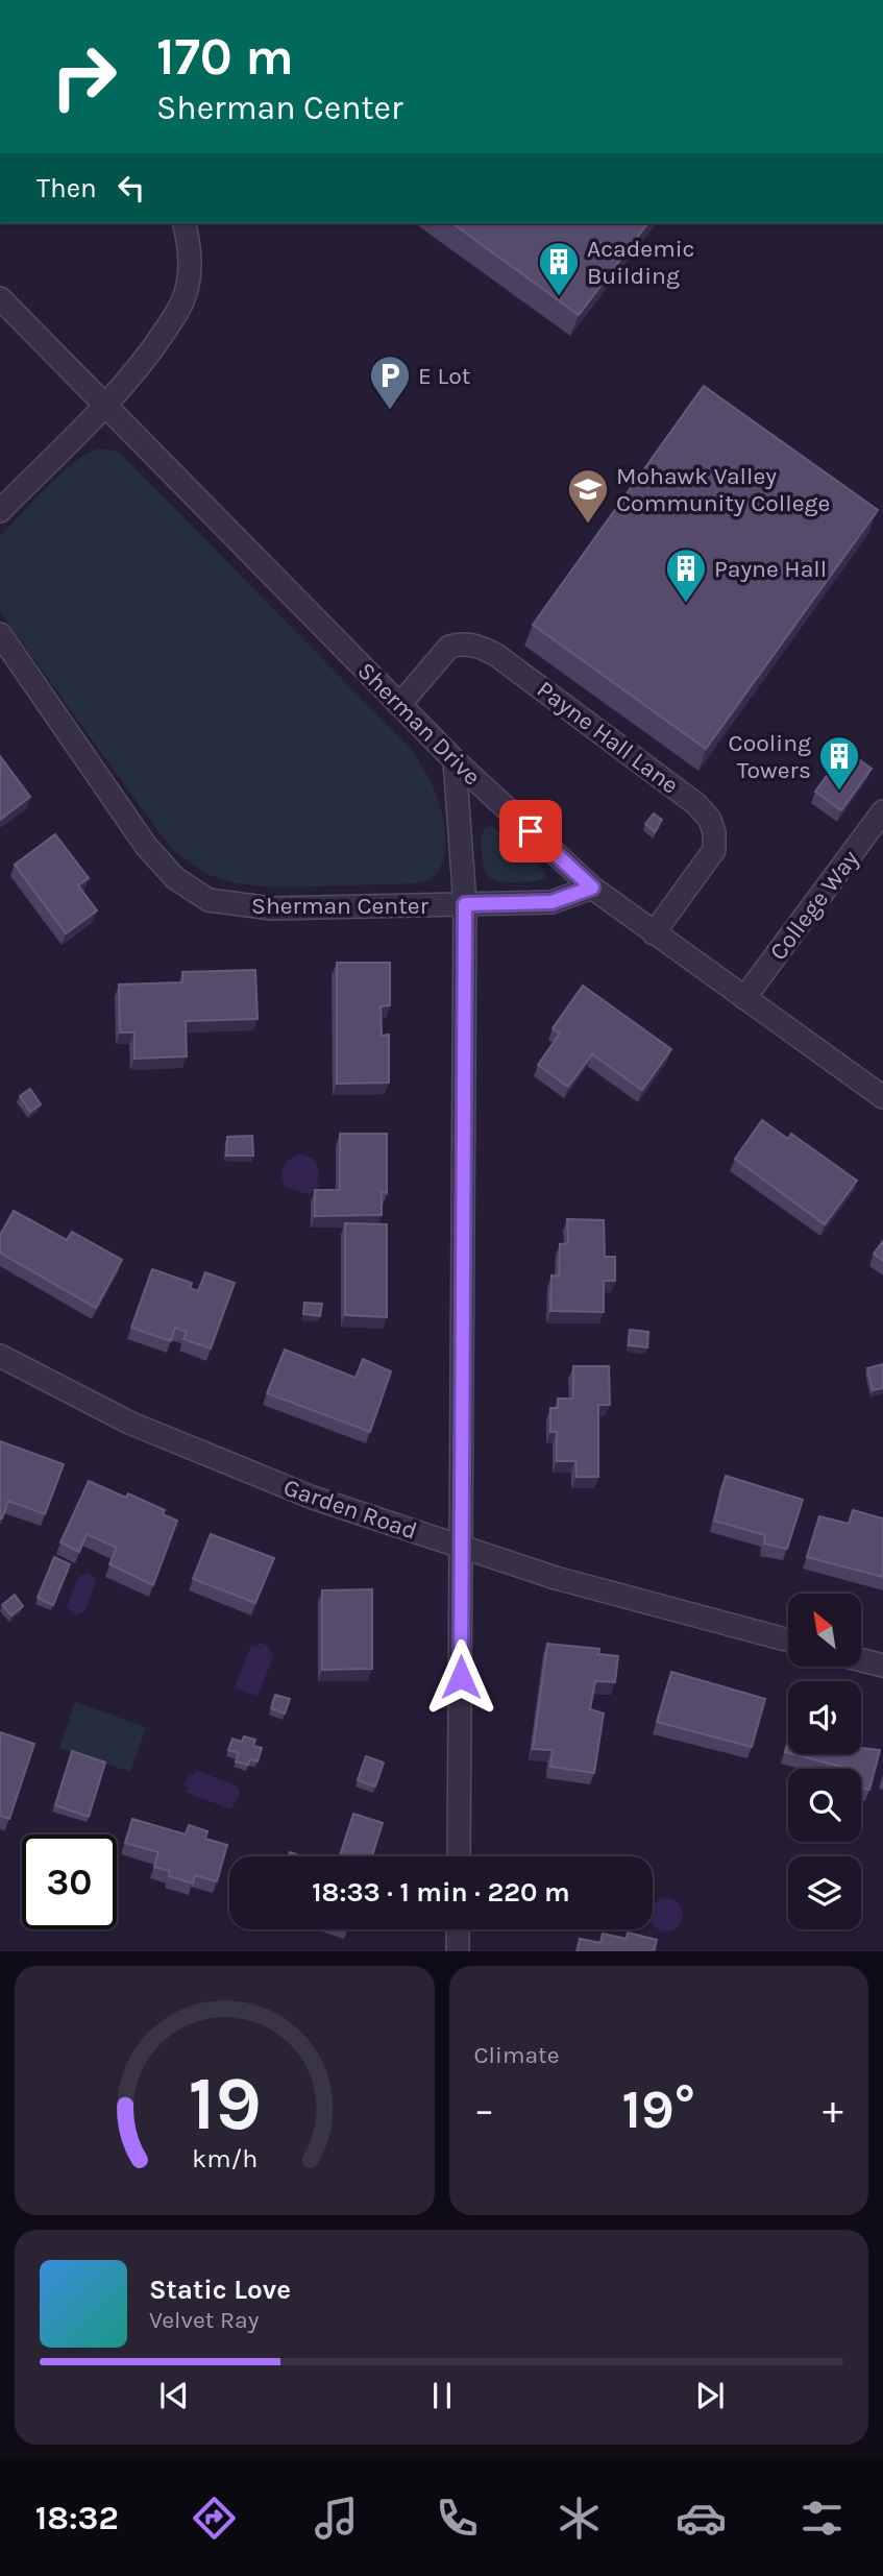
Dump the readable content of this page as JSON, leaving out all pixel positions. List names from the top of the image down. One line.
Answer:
{"streets":{"street":["Sherman Drive","Payne Hall Lane","Sherman Center","College Way","Garden Road"]},"crossings":[["Sherman Drive","Payne Hall Lane"],["Sherman Drive","Sherman Center"],["Sherman Drive","College Way"]],"places":{"building":["Academic Building","Payne Hall","Cooling Towers"],"parking":["E Lot"],"school or university":["Mohawk Valley Community College"]},"north":"top left","page":{"turn":["170 m","Sherman Center"],"then":"Then","limit":"30","trip":"18:33 · 1 min · 220 m","tile":"Climate","heat":["−","19°","+"],"song":["Static Love","Velvet Ray"],"tabs":"18:32","gauge":["19","km/h"]}}
